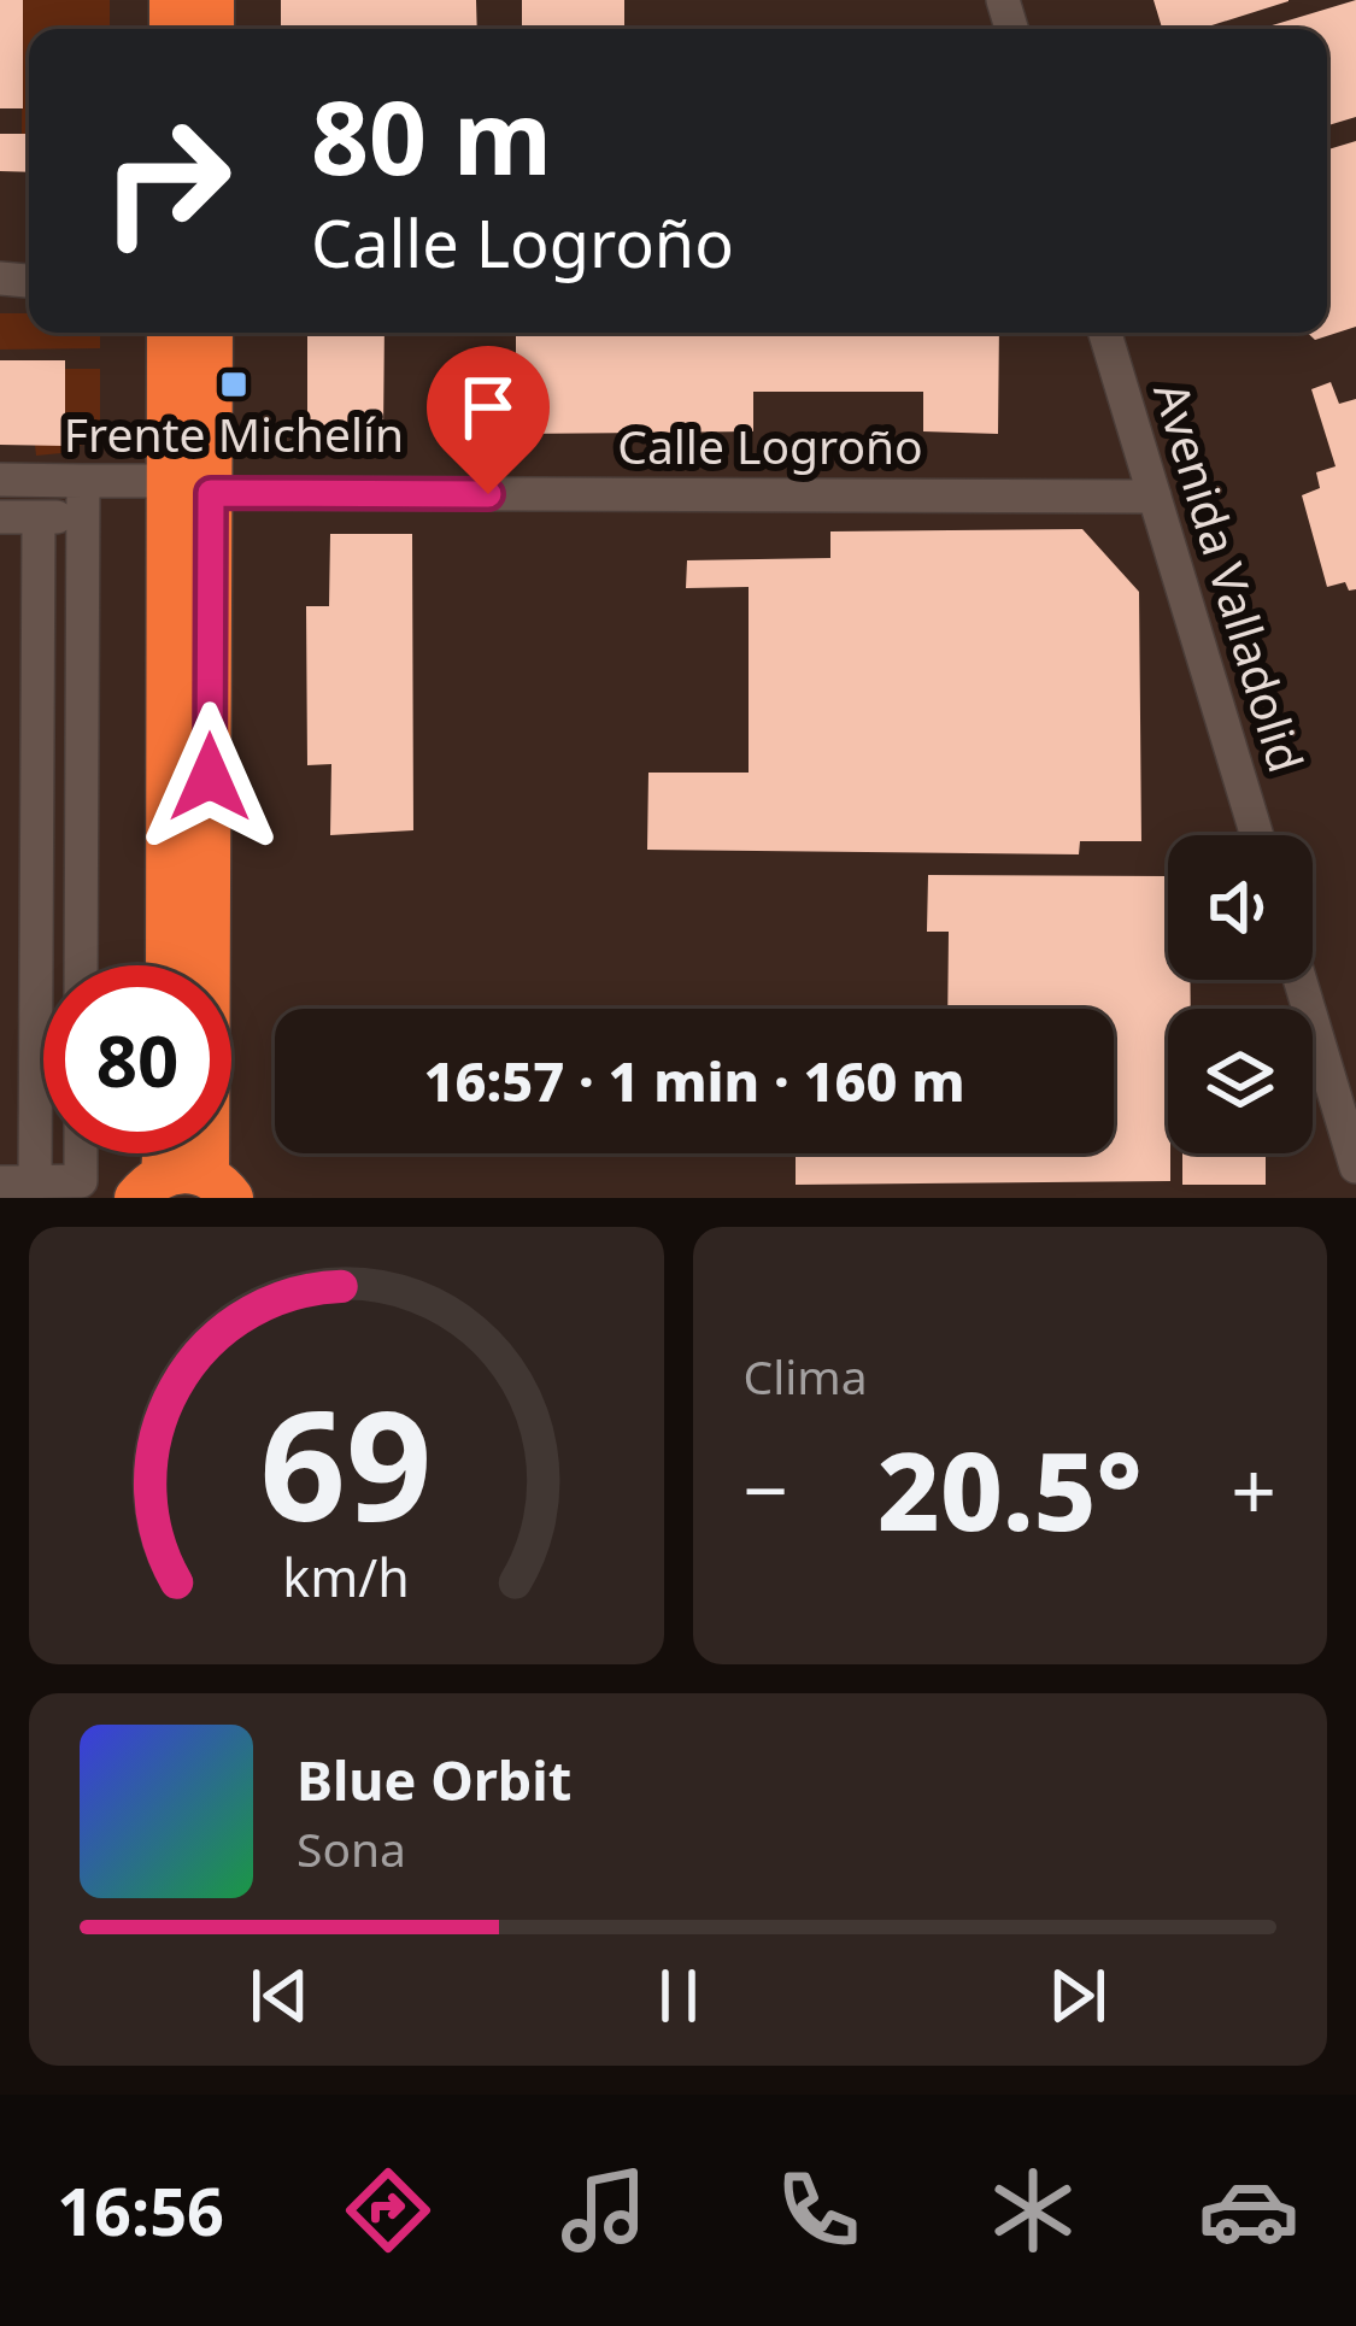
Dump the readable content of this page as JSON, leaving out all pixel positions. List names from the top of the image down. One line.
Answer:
{"streets":{"street":["Calle Logroño","Avenida Valladolid"]},"crossings":[["Calle Logroño","Avenida Valladolid"]],"places":{"transit":["Frente Michelín"]},"page":{"turn":["80 m","Calle Logroño"],"limit":"80","trip":"16:57 · 1 min · 160 m","tile":"Clima","heat":["−","20.5°","+"],"song":["Blue Orbit","Sona"],"tabs":"16:56","gauge":["69","km/h"]}}
